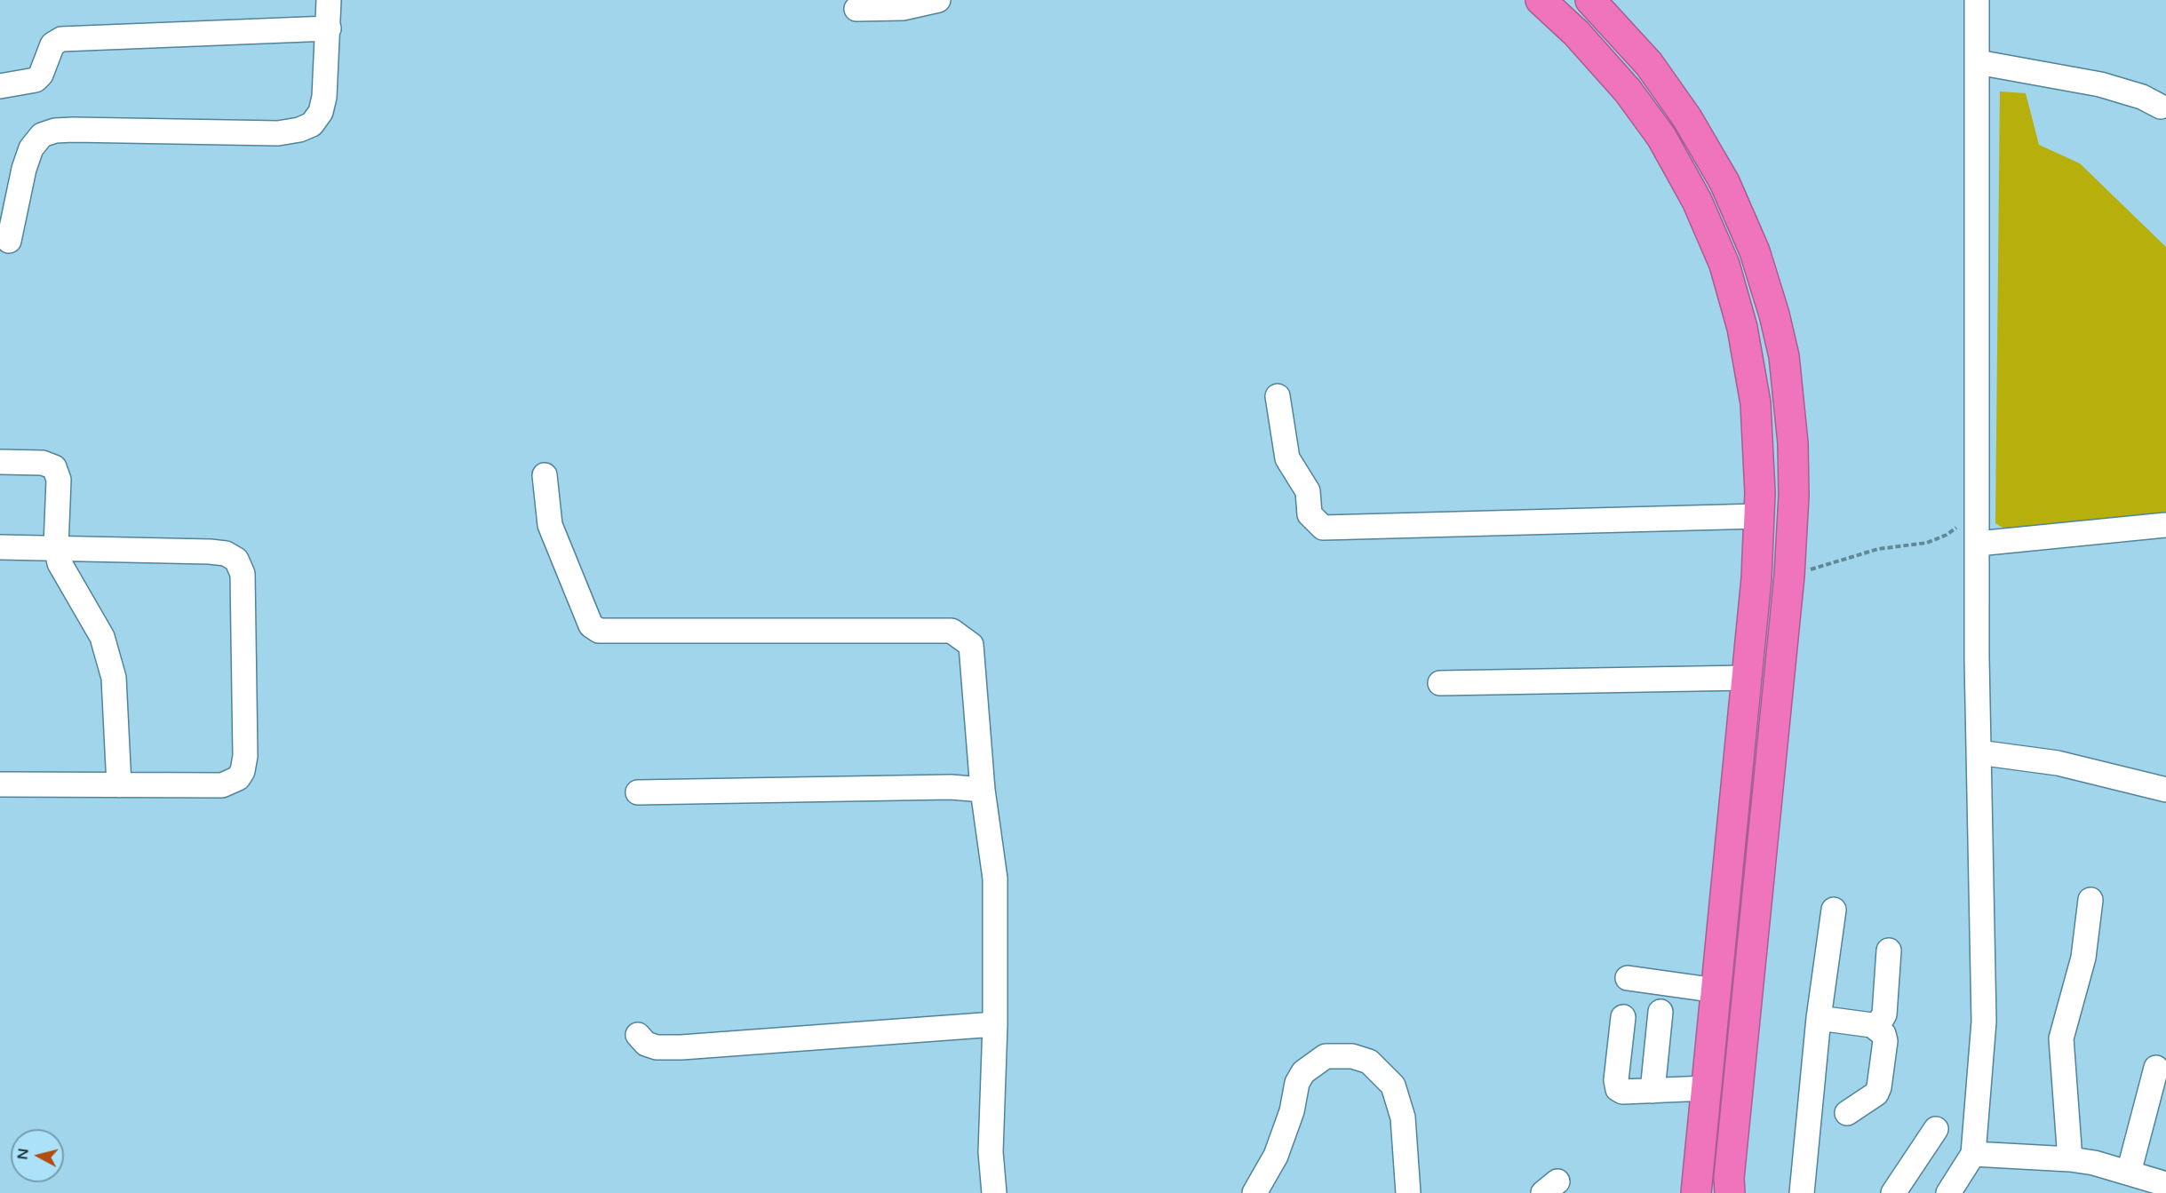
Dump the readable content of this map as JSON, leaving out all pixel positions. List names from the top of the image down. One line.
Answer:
{"north":"left"}
